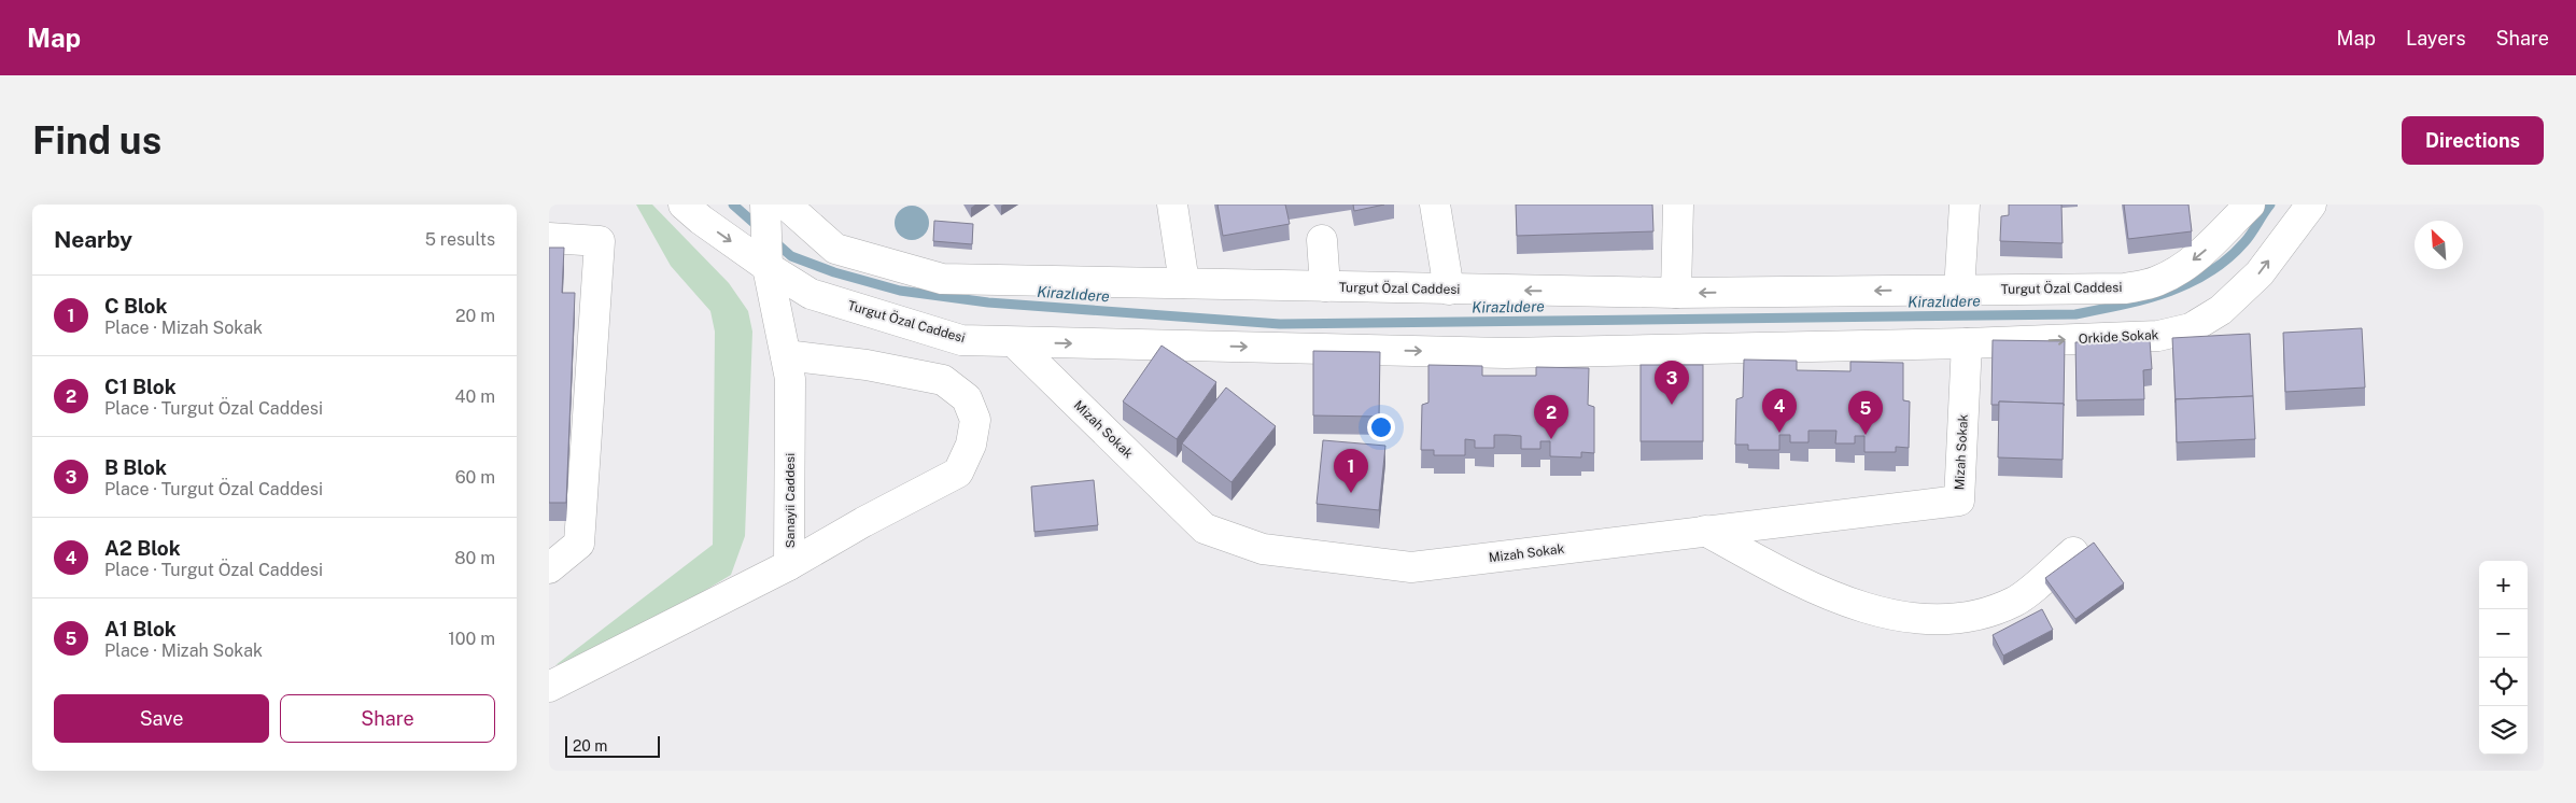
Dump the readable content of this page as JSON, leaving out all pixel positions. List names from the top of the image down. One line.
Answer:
{"streets":{"street":["Turgut Özal Caddesi","Orkide Sokak","Mizah Sokak","Sanayii Caddesi"]},"crossings":[["Turgut Özal Caddesi","Orkide Sokak"],["Turgut Özal Caddesi","Mizah Sokak"],["Turgut Özal Caddesi","Sanayii Caddesi"],["Orkide Sokak","Mizah Sokak"]],"one_way":["Orkide Sokak"],"water":["Kirazlıdere"],"scale_bar":"20 m","north":"top left","page":{"header":"Map","nav":["Map","Layers","Share"],"buttons":["Directions",["Save","Share"]],"title":"Find us","heading":["Nearby","5 results"],"list":[{"mark":"1","name":"C Blok","note":"Place · Mizah Sokak","value":"20 m"},{"mark":"2","name":"C1 Blok","note":"Place · Turgut Özal Caddesi","value":"40 m"},{"mark":"3","name":"B Blok","note":"Place · Turgut Özal Caddesi","value":"60 m"},{"mark":"4","name":"A2 Blok","note":"Place · Turgut Özal Caddesi","value":"80 m"},{"mark":"5","name":"A1 Blok","note":"Place · Mizah Sokak","value":"100 m"}],"pins":["3","4","5","2","1"],"map_buttons":["+","−"],"scale":"20 m"}}
